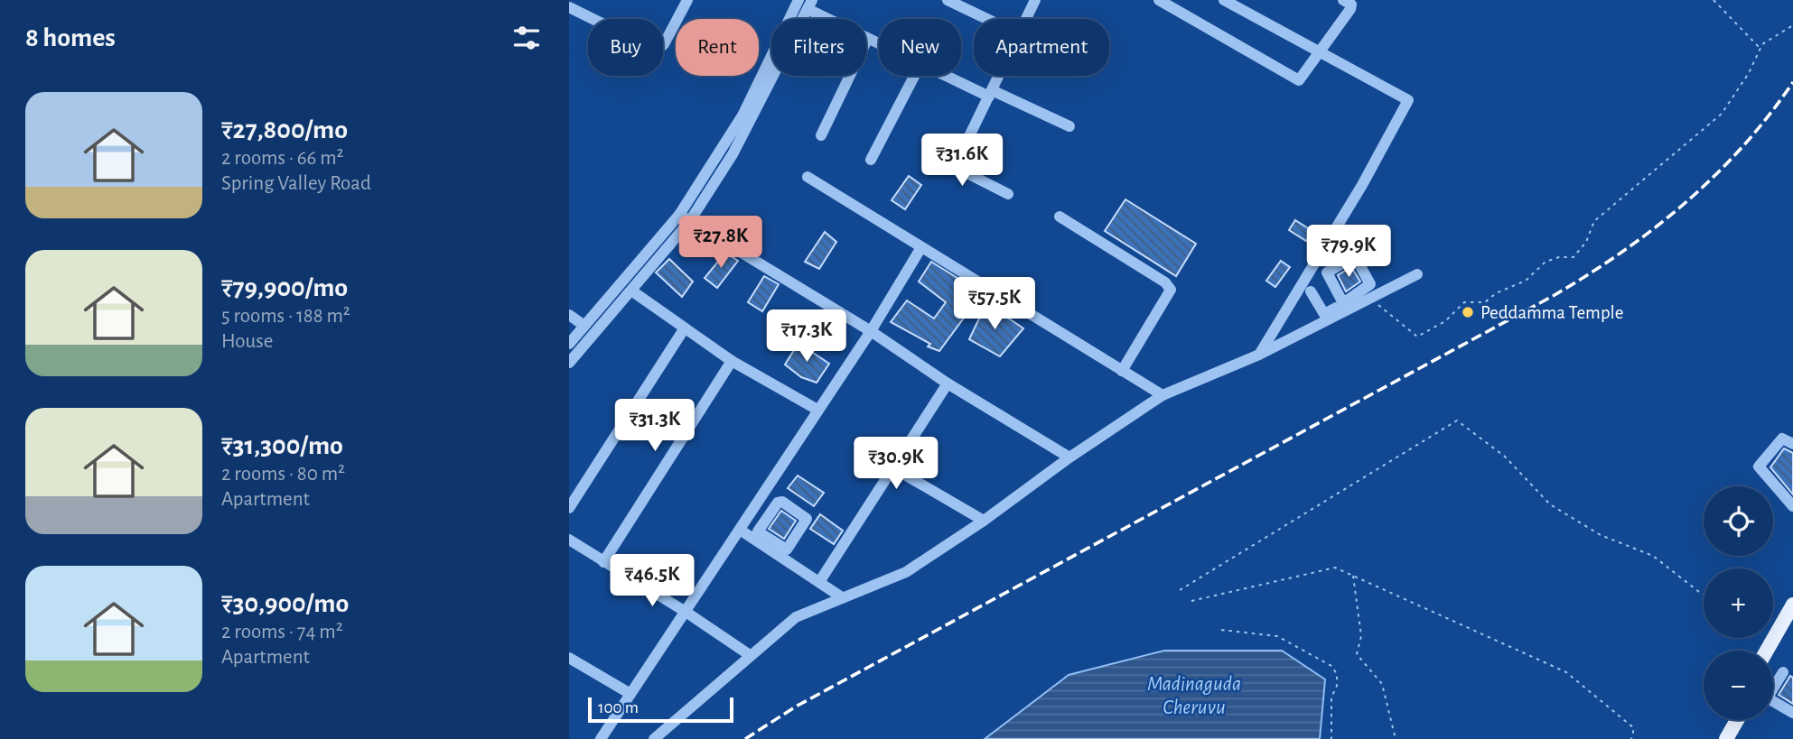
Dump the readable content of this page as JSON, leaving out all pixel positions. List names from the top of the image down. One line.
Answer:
{"water":["Madinaguda Cheruvu"],"places":["Peddamma Temple"],"scale_bar":"100 m","page":{"heading":"8 homes","chip":["Buy","Rent","Filters","New","Apartment"],"list":[{"name":"₹27,800/mo","note":"2 rooms · 66 m² · Spring Valley Road"},{"name":"₹79,900/mo","note":"5 rooms · 188 m² · House"},{"name":"₹31,300/mo","note":"2 rooms · 80 m² · Apartment"},{"name":"₹30,900/mo","note":"2 rooms · 74 m² · Apartment"}],"price":["₹31.6K","₹27.8K","₹79.9K","₹57.5K","₹17.3K","₹31.3K","₹30.9K","₹46.5K"],"map_buttons":["+","−"],"scale":"100 m"}}
